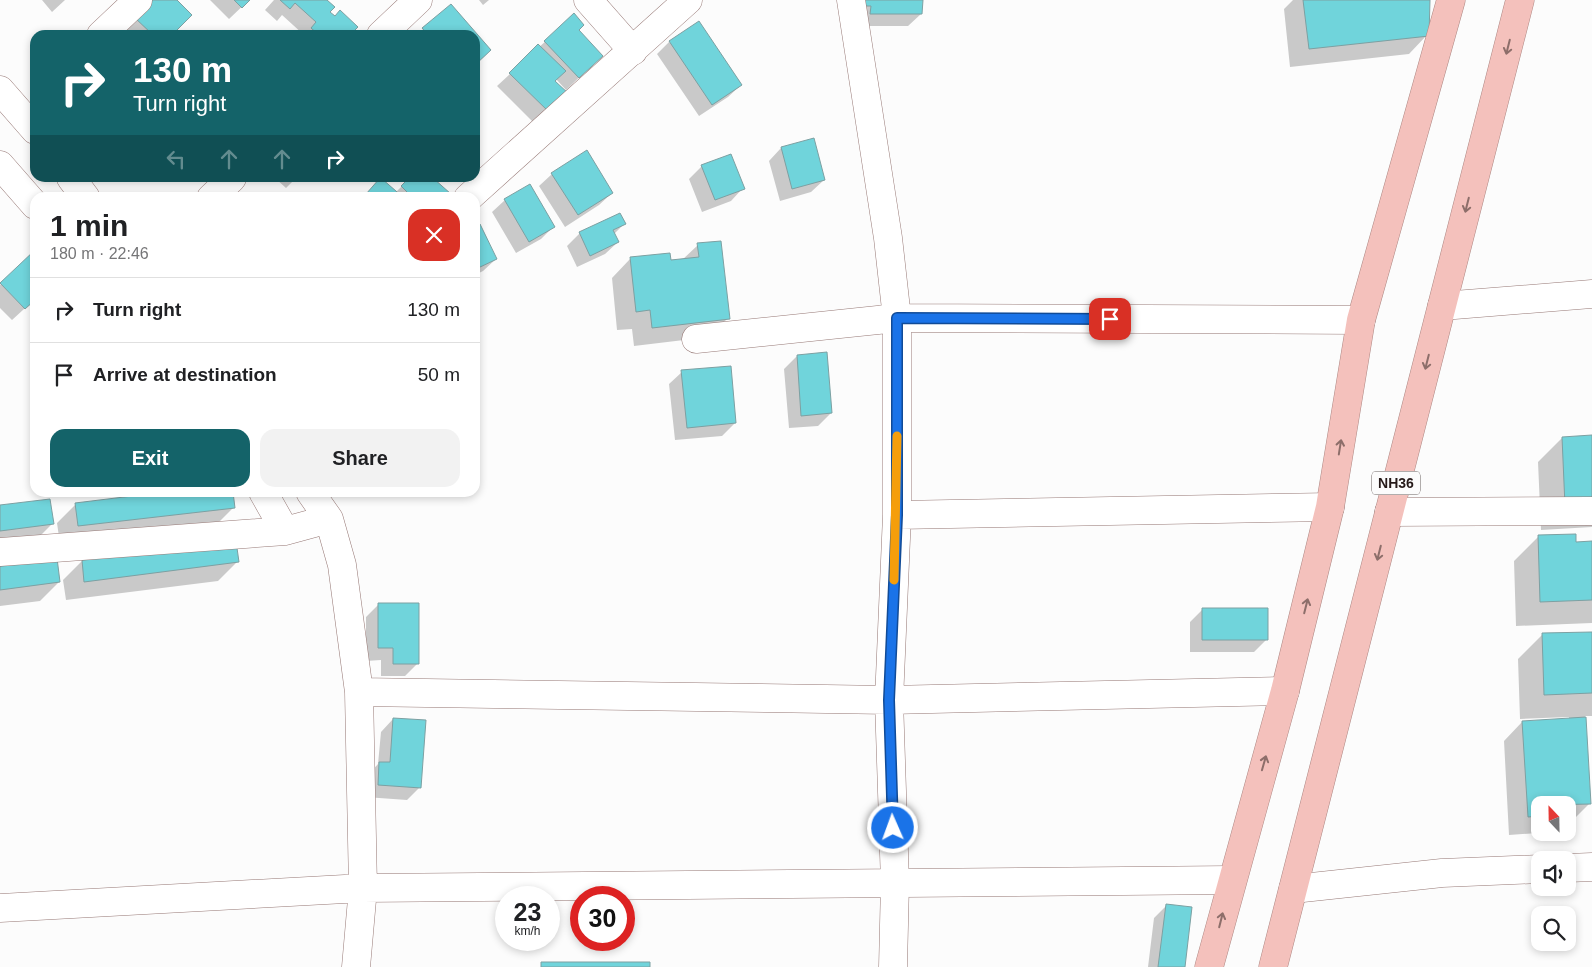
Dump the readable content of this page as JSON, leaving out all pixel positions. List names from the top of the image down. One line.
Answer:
{"streets":{"highway":["NH36"]},"north":"top","page":{"turn":["130 m","Turn right"],"heading":["1 min","180 m · 22:46"],"list":[{"name":"Turn right","value":"130 m"},{"name":"Arrive at destination","value":"50 m"}],"buttons":["Exit","Share"],"speed":"23 km/h","limit":"30"}}
